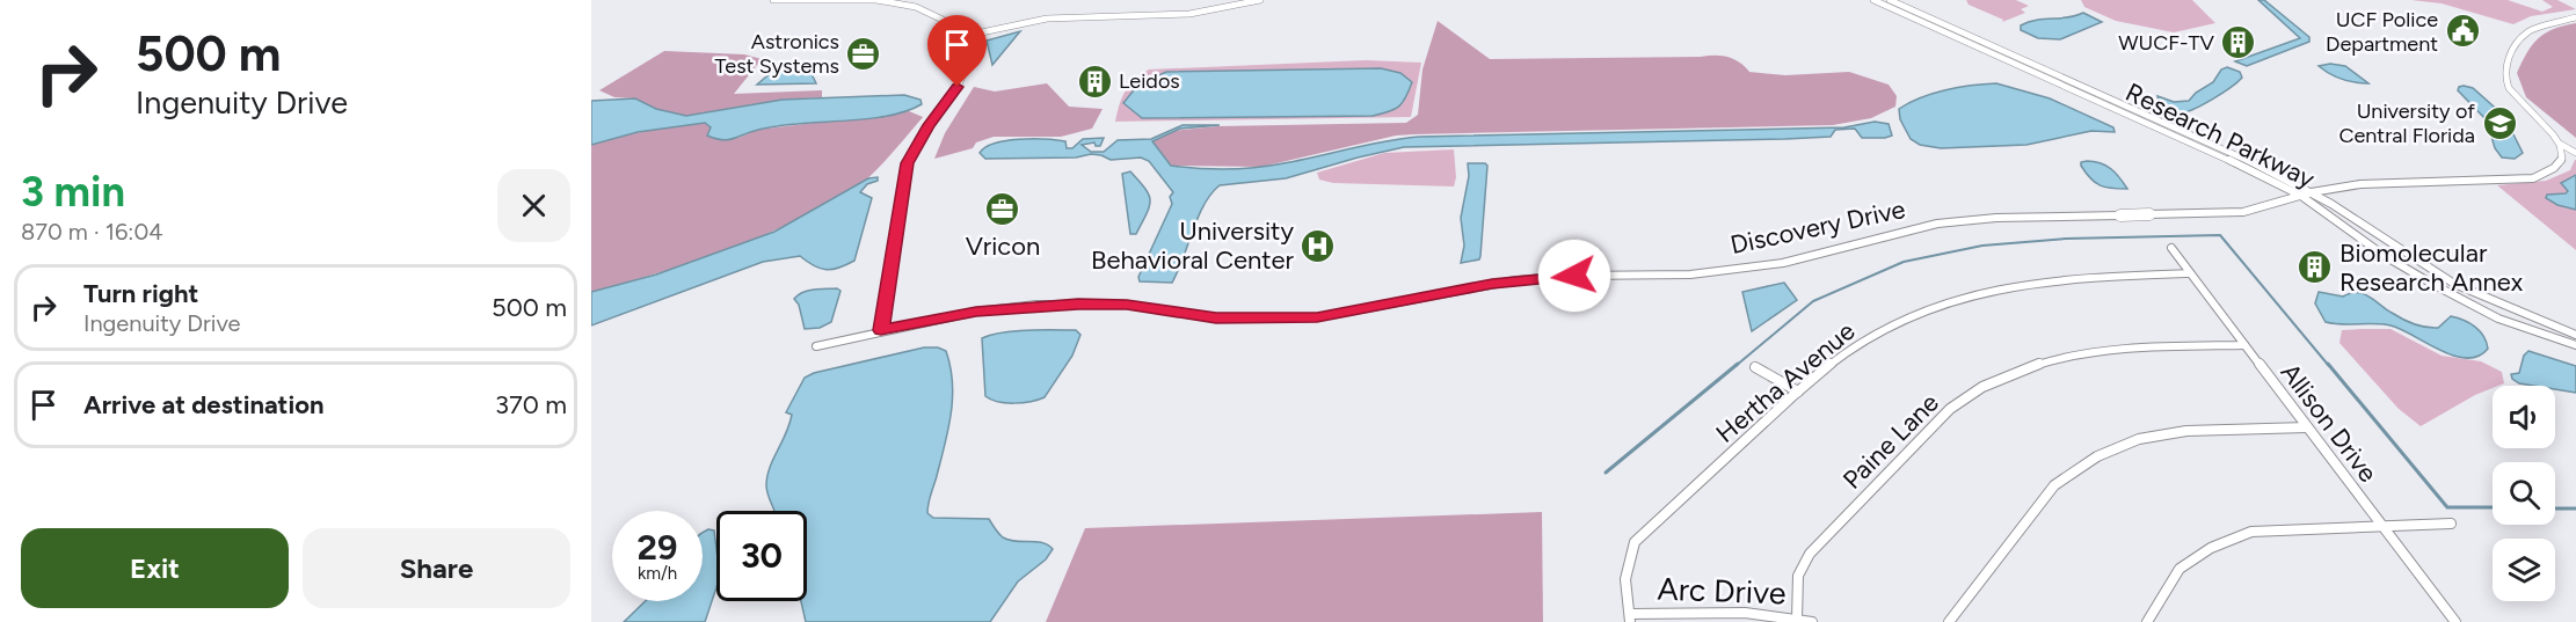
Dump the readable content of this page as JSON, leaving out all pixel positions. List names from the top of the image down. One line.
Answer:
{"streets":{"street":["Research Parkway","Discovery Drive","Hertha Avenue","Allison Drive","Paine Lane","Arc Drive"]},"crossings":[["Research Parkway","Discovery Drive"],["Hertha Avenue","Allison Drive"],["Hertha Avenue","Arc Drive"],["Allison Drive","Paine Lane"],["Paine Lane","Arc Drive"]],"places":{"public building":["UCF Police Department"],"building":["WUCF-TV","Leidos","Biomolecular Research Annex"],"office":["Astronics Test Systems","Vricon"],"school or university":["University of Central Florida"],"hospital":["University Behavioral Center"]},"page":{"turn":["500 m","Ingenuity Drive"],"heading":["3 min","870 m · 16:04"],"list":[{"name":"Turn right","note":"Ingenuity Drive","value":"500 m"},{"name":"Arrive at destination","value":"370 m"}],"speed":"29 km/h","limit":"30","buttons":["Exit","Share"]}}
